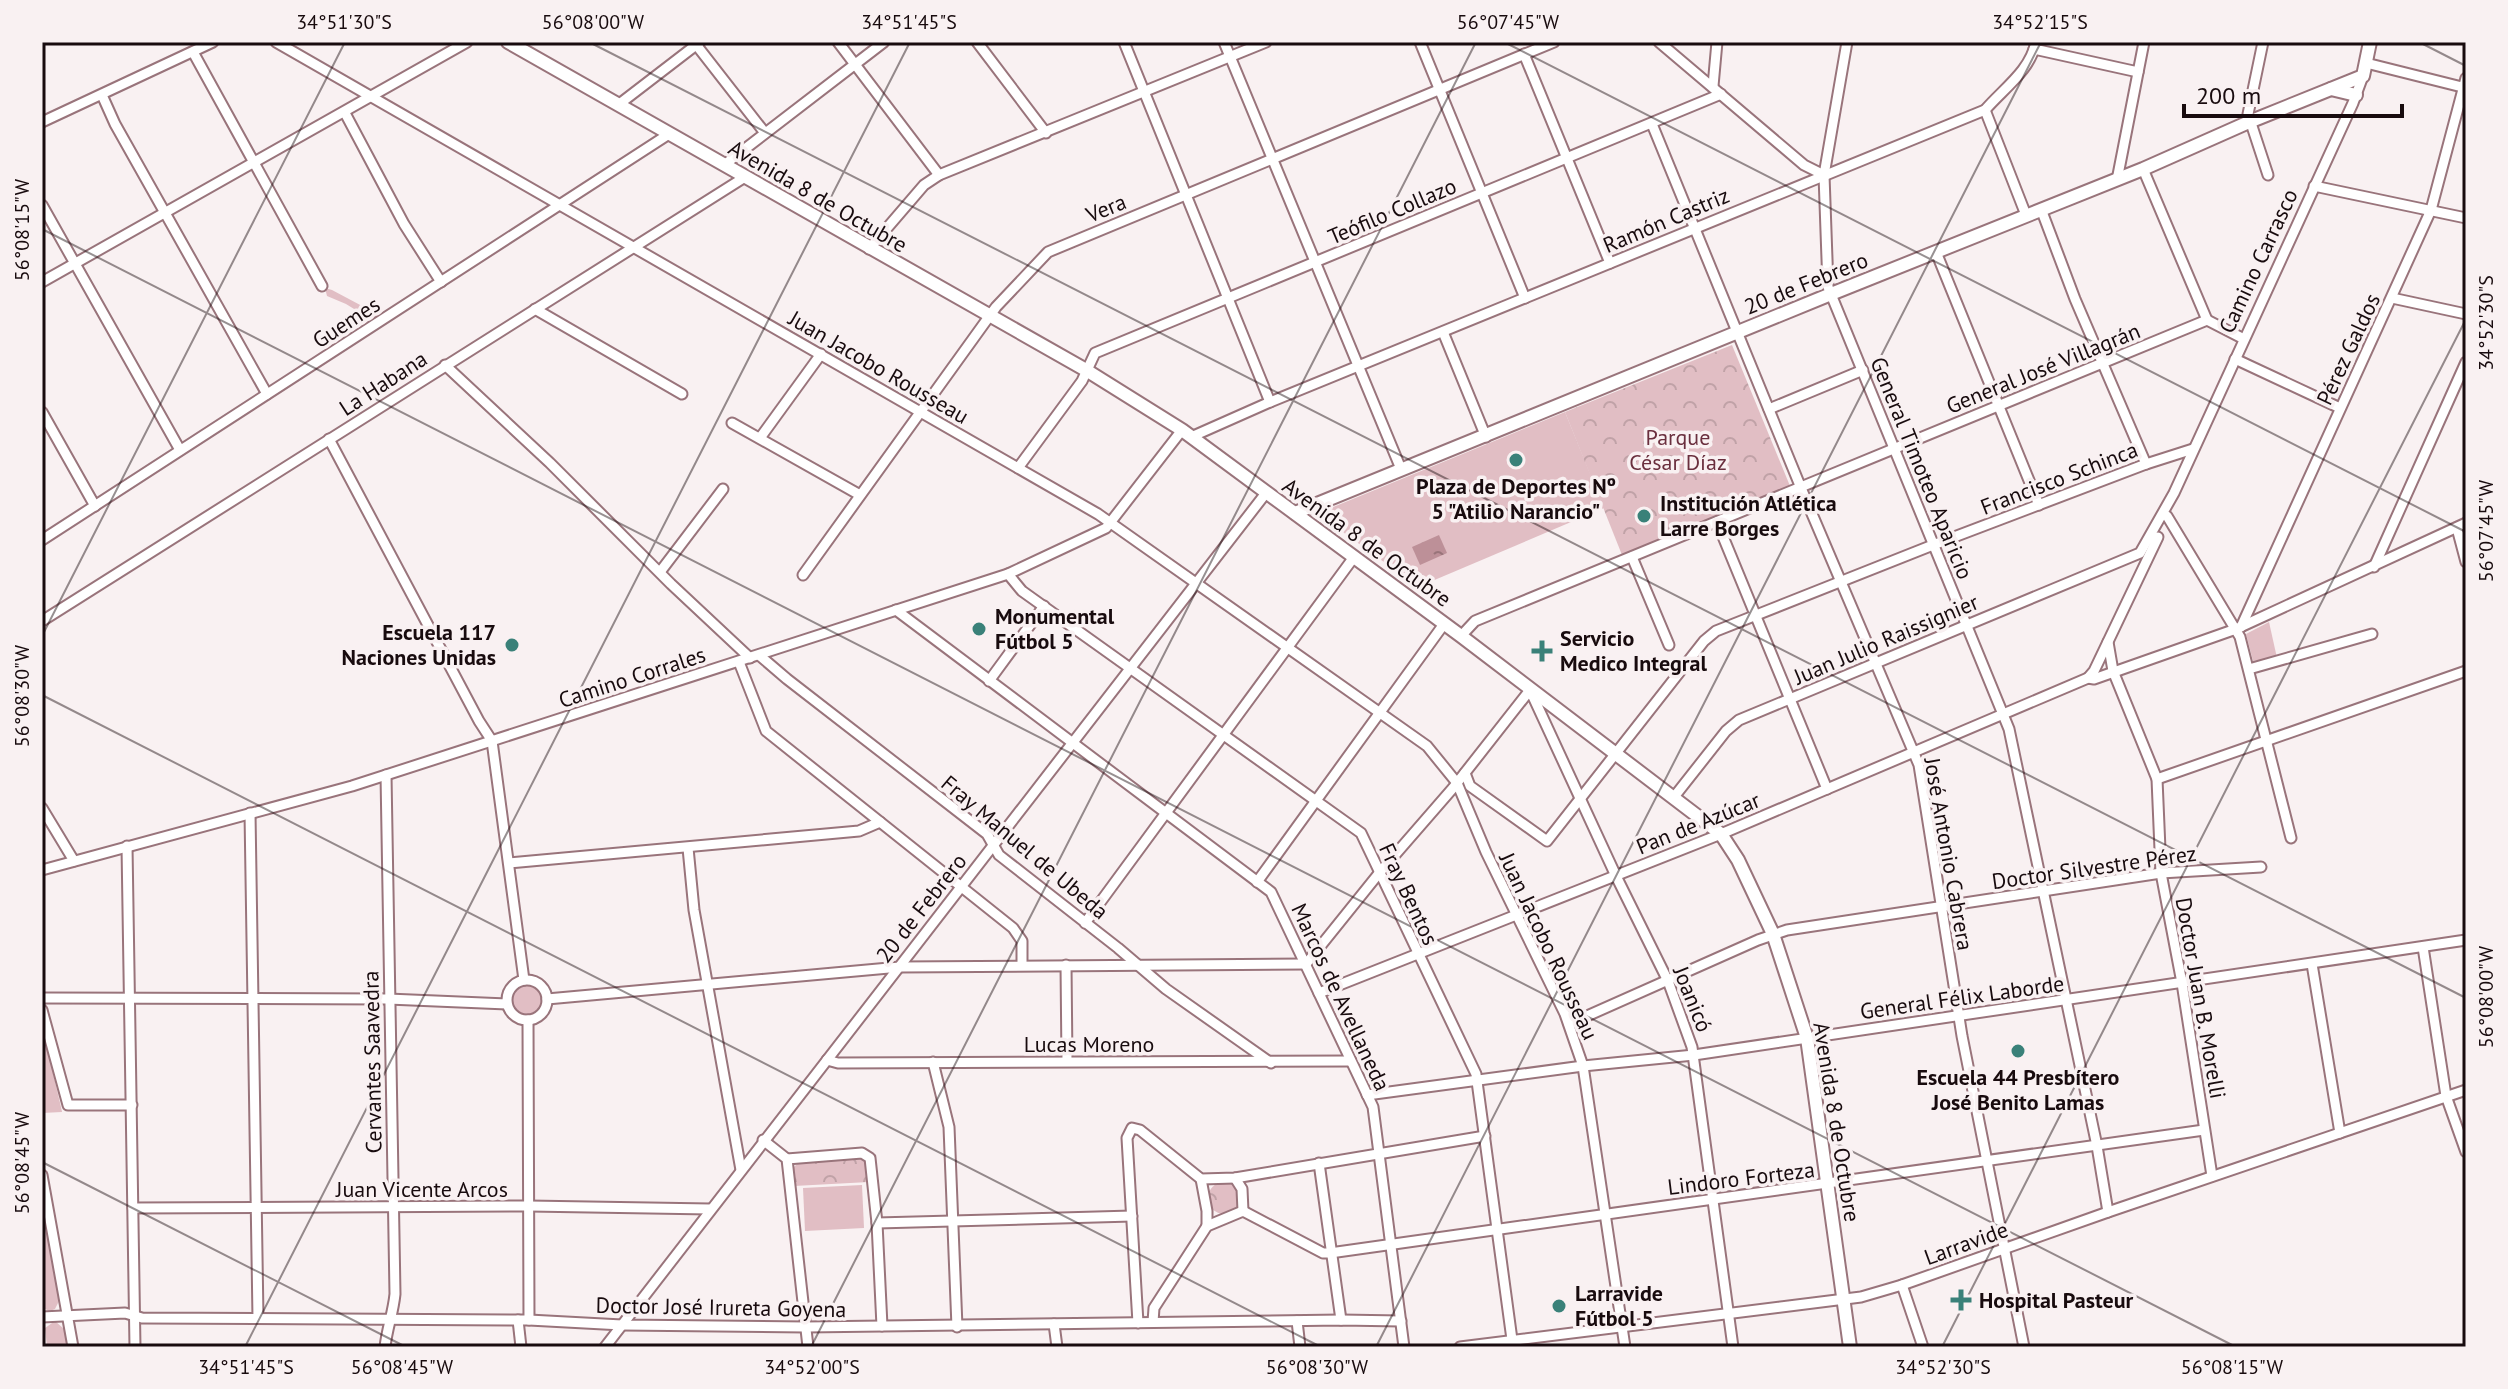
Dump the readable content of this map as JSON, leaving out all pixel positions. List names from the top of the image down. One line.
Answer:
{"streets":{"main road":["Avenida 8 de Octubre","Camino Carrasco","20 de Febrero"],"street":["Vera","Teófilo Collazo","Ramón Castriz","Guemes","Pérez Galdos","Juan Jacobo Rousseau","General José Villagrán","La Habana","General Timoteo Aparicio","Francisco Schinca","Juan Julio Raissignier","Camino Corrales","Pan de Azúcar","Fray Manuel de Ubeda","José Antonio Cabrera","Doctor Silvestre Pérez","Fray Bentos","Marcos de Avellaneda","General Félix Laborde","Doctor Juan B. Morelli","Joanicó","Lucas Moreno","Cervantes Saavedra","Lindoro Forteza","Juan Vicente Arcos","Larravide","Doctor José Irureta Goyena"]},"crossings":[["Avenida 8 de Octubre","Vera"],["Avenida 8 de Octubre","Teófilo Collazo"],["Avenida 8 de Octubre","Ramón Castriz"],["Avenida 8 de Octubre","20 de Febrero"],["Avenida 8 de Octubre","Guemes"],["Avenida 8 de Octubre","General José Villagrán"],["Avenida 8 de Octubre","La Habana"],["Avenida 8 de Octubre","Francisco Schinca"],["Avenida 8 de Octubre","Juan Julio Raissignier"],["Avenida 8 de Octubre","Camino Corrales"],["Avenida 8 de Octubre","Pan de Azúcar"],["Avenida 8 de Octubre","Doctor Silvestre Pérez"],["Avenida 8 de Octubre","General Félix Laborde"],["Avenida 8 de Octubre","Joanicó"],["Avenida 8 de Octubre","Lindoro Forteza"],["Avenida 8 de Octubre","Larravide"],["Vera","Juan Jacobo Rousseau"],["Teófilo Collazo","Juan Jacobo Rousseau"],["Teófilo Collazo","José Antonio Cabrera"],["Ramón Castriz","General Timoteo Aparicio"],["Ramón Castriz","Camino Corrales"],["Ramón Castriz","José Antonio Cabrera"],["Camino Carrasco","20 de Febrero"],["Camino Carrasco","Francisco Schinca"],["Camino Carrasco","Juan Julio Raissignier"],["Camino Carrasco","Pan de Azúcar"],["Camino Carrasco","Doctor Juan B. Morelli"],["20 de Febrero","Juan Jacobo Rousseau"],["20 de Febrero","General Timoteo Aparicio"],["20 de Febrero","Fray Manuel de Ubeda"],["20 de Febrero","José Antonio Cabrera"],["20 de Febrero","Fray Bentos"],["20 de Febrero","Marcos de Avellaneda"],["20 de Febrero","Lucas Moreno"],["20 de Febrero","Juan Vicente Arcos"],["20 de Febrero","Doctor José Irureta Goyena"],["Guemes","Juan Jacobo Rousseau"],["Pérez Galdos","Pan de Azúcar"],["Juan Jacobo Rousseau","La Habana"],["Juan Jacobo Rousseau","Camino Corrales"],["Juan Jacobo Rousseau","Pan de Azúcar"],["Juan Jacobo Rousseau","Doctor Silvestre Pérez"],["Juan Jacobo Rousseau","General Félix Laborde"],["Juan Jacobo Rousseau","Lindoro Forteza"],["Juan Jacobo Rousseau","Larravide"],["General José Villagrán","General Timoteo Aparicio"],["General José Villagrán","José Antonio Cabrera"],["La Habana","Fray Manuel de Ubeda"],["General Timoteo Aparicio","Francisco Schinca"],["General Timoteo Aparicio","Juan Julio Raissignier"],["General Timoteo Aparicio","Pan de Azúcar"],["General Timoteo Aparicio","Doctor Silvestre Pérez"],["General Timoteo Aparicio","General Félix Laborde"],["General Timoteo Aparicio","Lindoro Forteza"],["General Timoteo Aparicio","Larravide"],["Francisco Schinca","José Antonio Cabrera"],["Juan Julio Raissignier","José Antonio Cabrera"],["Camino Corrales","Fray Manuel de Ubeda"],["Camino Corrales","Fray Bentos"],["Camino Corrales","Marcos de Avellaneda"],["Camino Corrales","Cervantes Saavedra"],["Pan de Azúcar","José Antonio Cabrera"],["Pan de Azúcar","Fray Bentos"],["Pan de Azúcar","Marcos de Avellaneda"],["Pan de Azúcar","Doctor Juan B. Morelli"],["Pan de Azúcar","Joanicó"],["Fray Manuel de Ubeda","Lucas Moreno"],["José Antonio Cabrera","Doctor Silvestre Pérez"],["José Antonio Cabrera","General Félix Laborde"],["José Antonio Cabrera","Lindoro Forteza"],["José Antonio Cabrera","Larravide"],["Doctor Silvestre Pérez","Doctor Juan B. Morelli"],["Doctor Silvestre Pérez","Joanicó"],["Fray Bentos","General Félix Laborde"],["Fray Bentos","Lindoro Forteza"],["Fray Bentos","Larravide"],["Marcos de Avellaneda","General Félix Laborde"],["Marcos de Avellaneda","Lucas Moreno"],["Marcos de Avellaneda","Lindoro Forteza"],["Marcos de Avellaneda","Doctor José Irureta Goyena"],["General Félix Laborde","Doctor Juan B. Morelli"],["General Félix Laborde","Joanicó"],["Doctor Juan B. Morelli","Lindoro Forteza"],["Doctor Juan B. Morelli","Larravide"],["Joanicó","Lindoro Forteza"],["Joanicó","Larravide"],["Cervantes Saavedra","Juan Vicente Arcos"],["Cervantes Saavedra","Doctor José Irureta Goyena"]],"parks":["Parque César Díaz"],"places":{"other":["Plaza de Deportes Nº 5 \"Atilio Narancio\"","Institución Atlética Larre Borges","Monumental Fútbol 5","Escuela 117 Naciones Unidas","Escuela 44 Presbítero José Benito Lamas","Larravide Fútbol 5"],"health":["Servicio Medico Integral","Hospital Pasteur"]},"scale_bar":"200 m","coordinates":["34°51'30\"S","56°08'00\"W","34°51'45\"S","56°07'45\"W","34°52'15\"S","56°08'15\"W","34°52'30\"S","56°08'30\"W","56°08'45\"W","34°52'00\"S"]}
